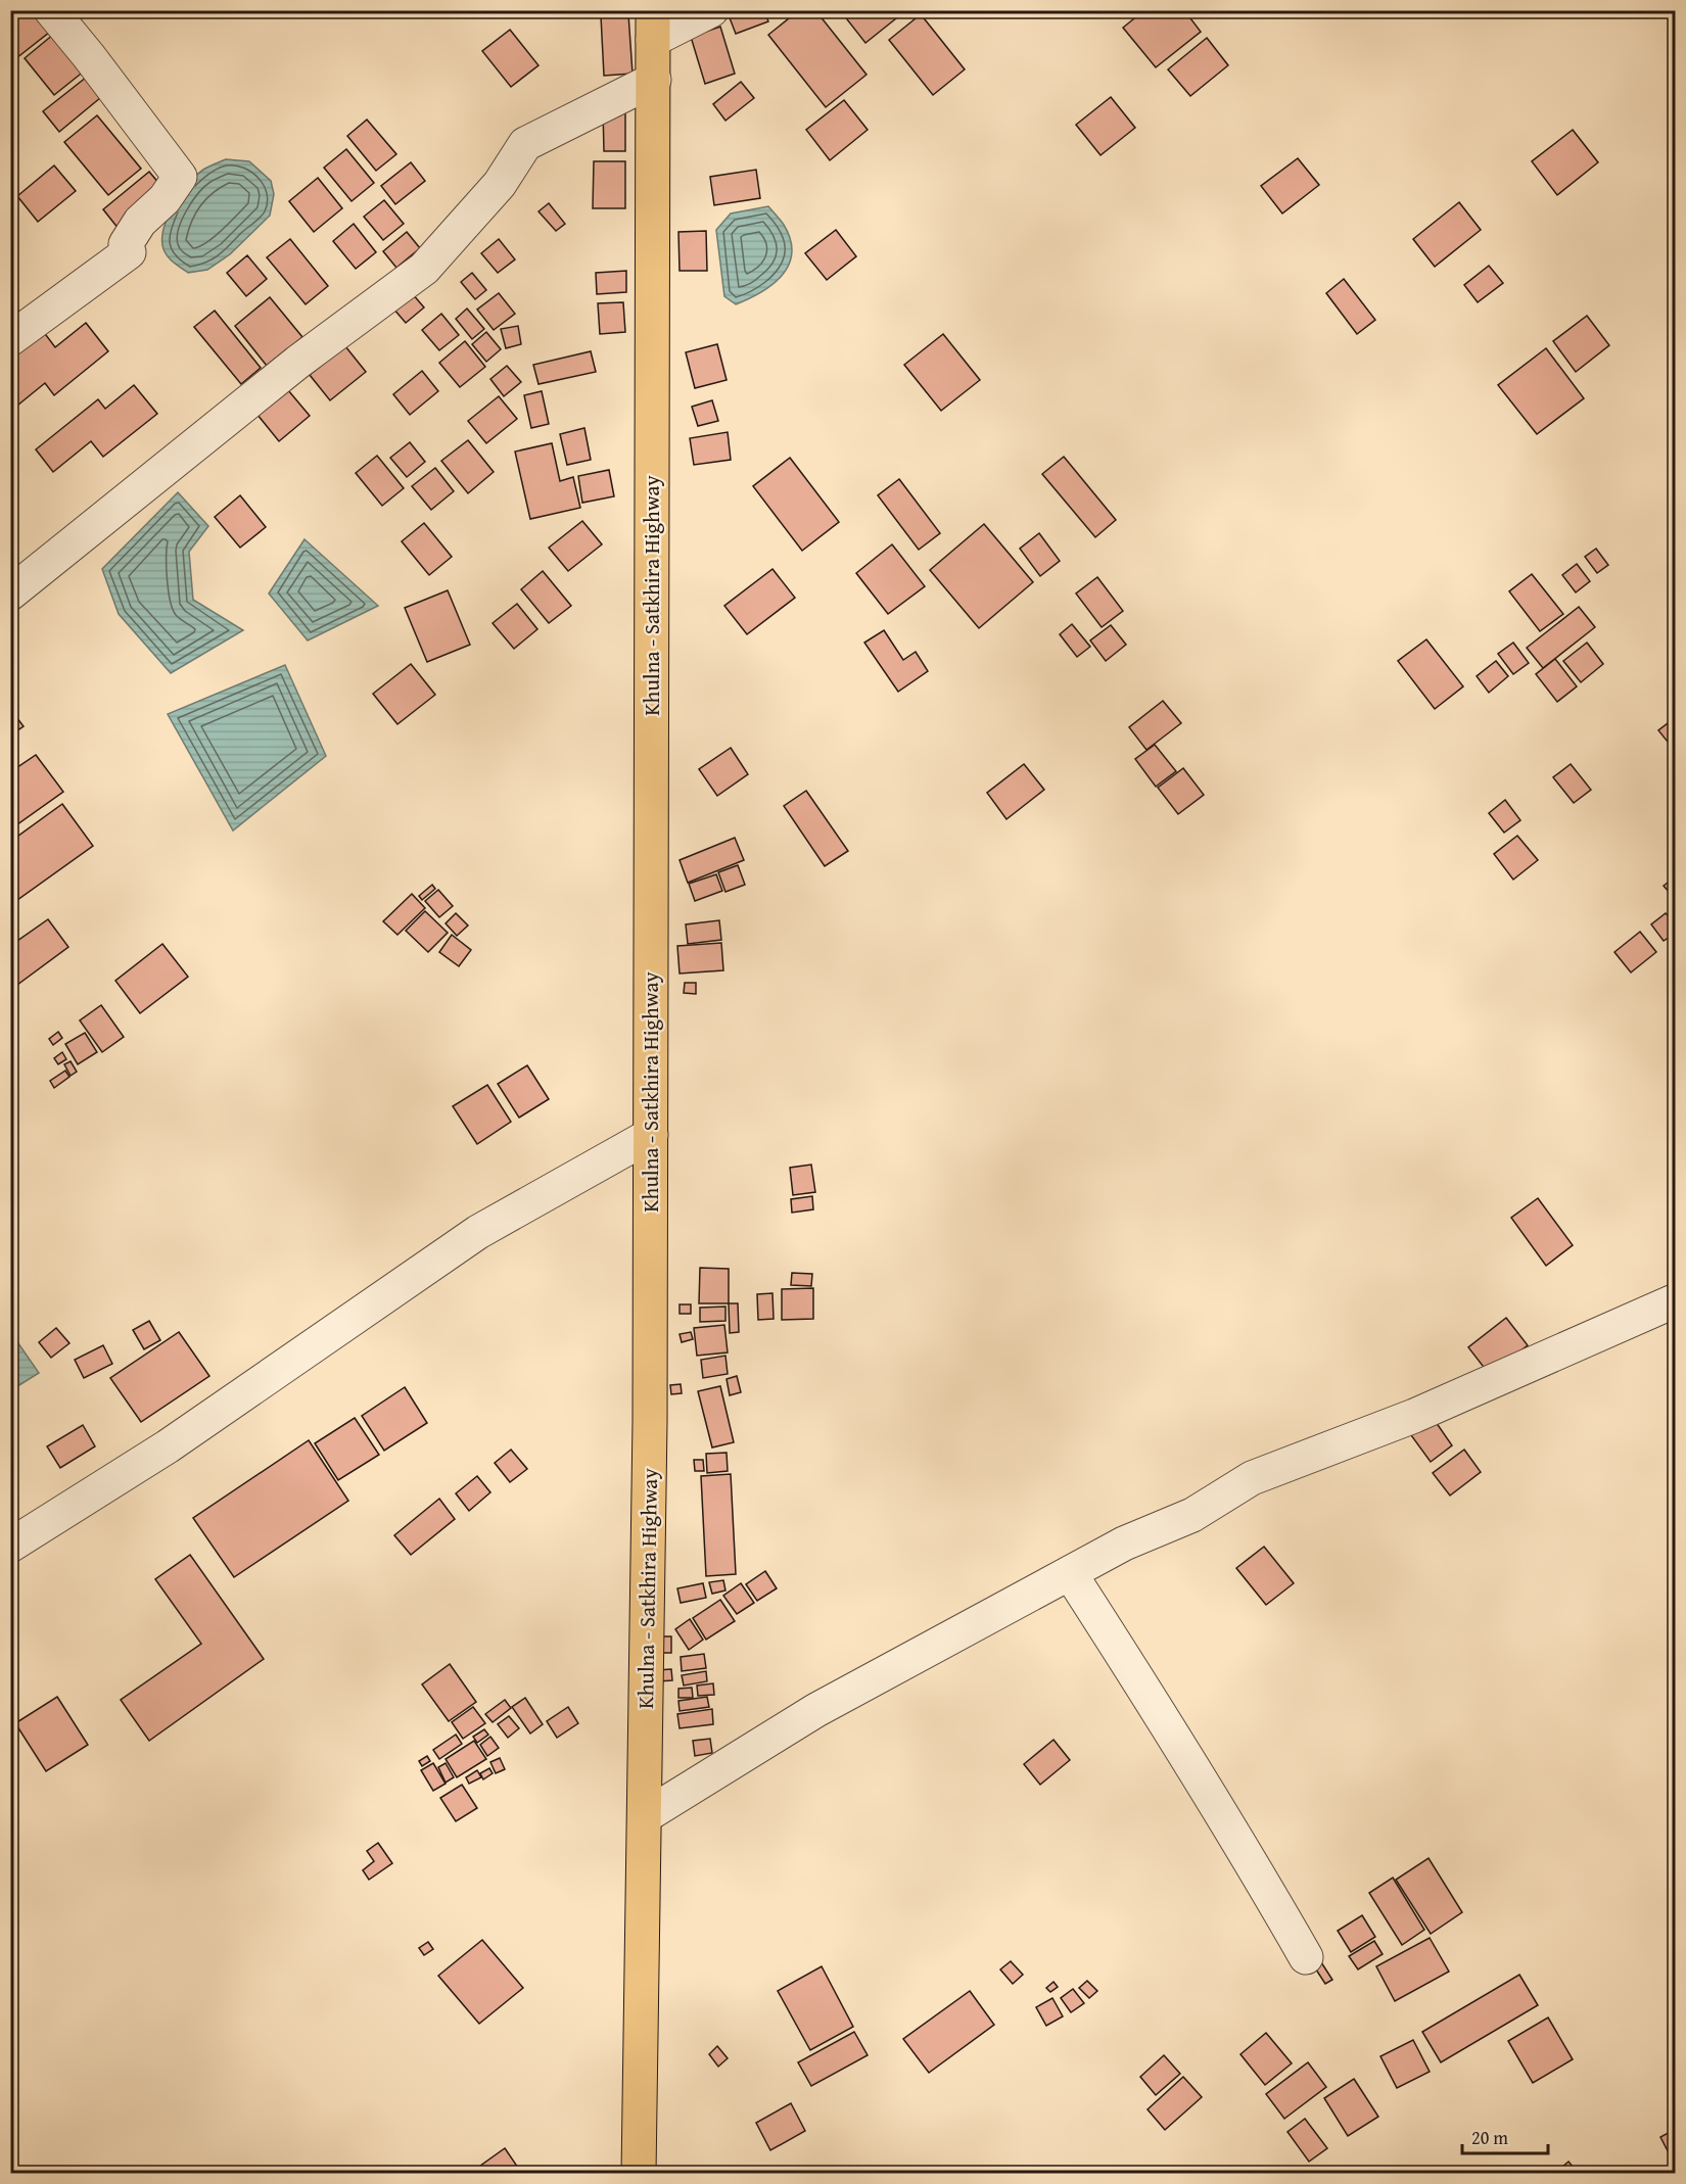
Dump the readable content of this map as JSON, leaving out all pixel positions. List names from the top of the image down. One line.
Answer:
{"streets":{"highway":["Khulna - Satkhira Highway"]},"scale_bar":"20 m"}
